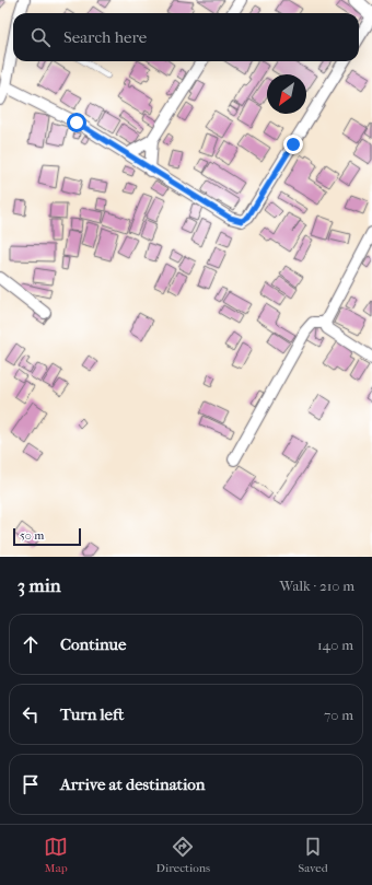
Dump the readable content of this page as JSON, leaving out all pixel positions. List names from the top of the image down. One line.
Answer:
{"scale_bar":"50 m","north":"bottom left","page":{"search":"Search here","scale":"50 m","heading":["3 min","Walk · 210 m"],"list":[["Continue","140 m"],["Turn left","70 m"],"Arrive at destination"],"nav":["Map","Directions","Saved"]}}
